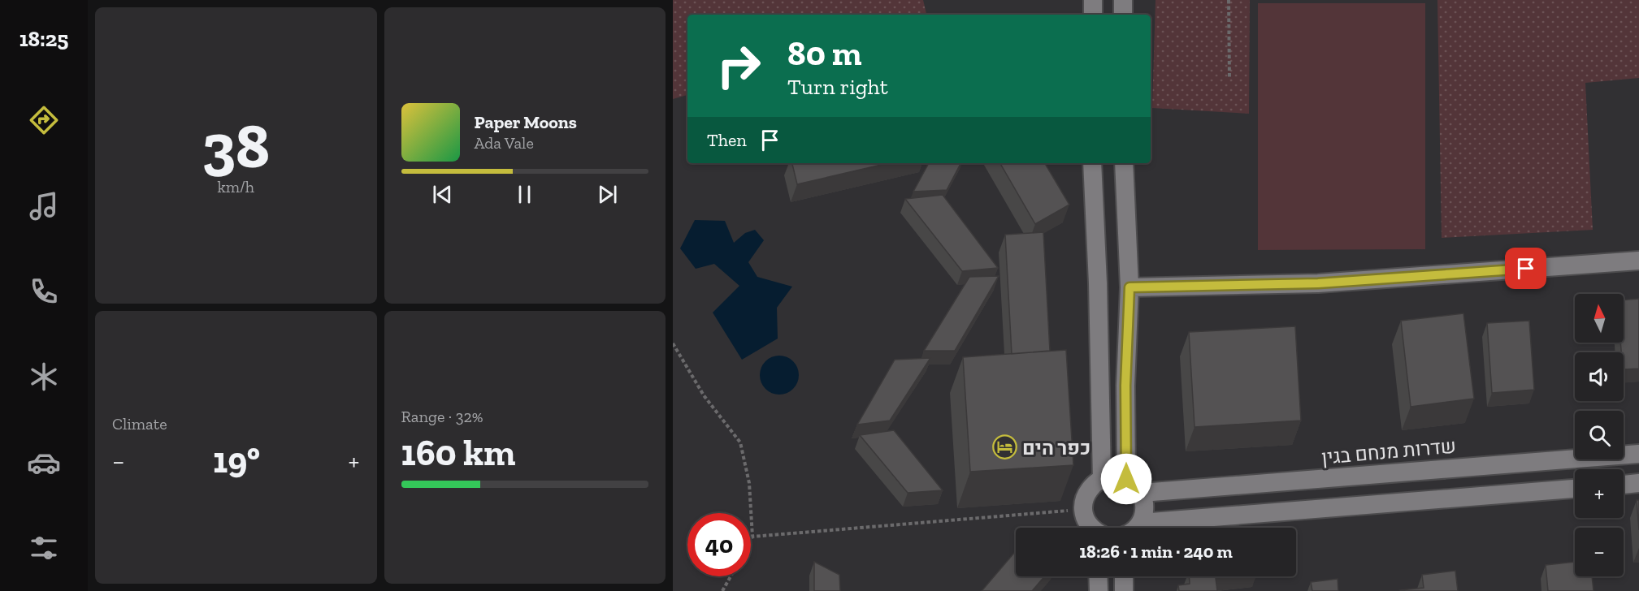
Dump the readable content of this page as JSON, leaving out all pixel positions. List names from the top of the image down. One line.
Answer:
{"streets":{"street":["שדרות מנחם בגין"]},"places":{"hotel":["כפר הים"]},"north":"top","page":{"tabs":"18:25","tile":[["38","km/h"],"Climate",["Range · 32%","160 km"]],"turn":["80 m","Turn right"],"song":["Paper Moons","Ada Vale"],"then":"Then","map_buttons":["+","−"],"heat":["−","19°","+"],"limit":"40","trip":"18:26 · 1 min · 240 m"}}
